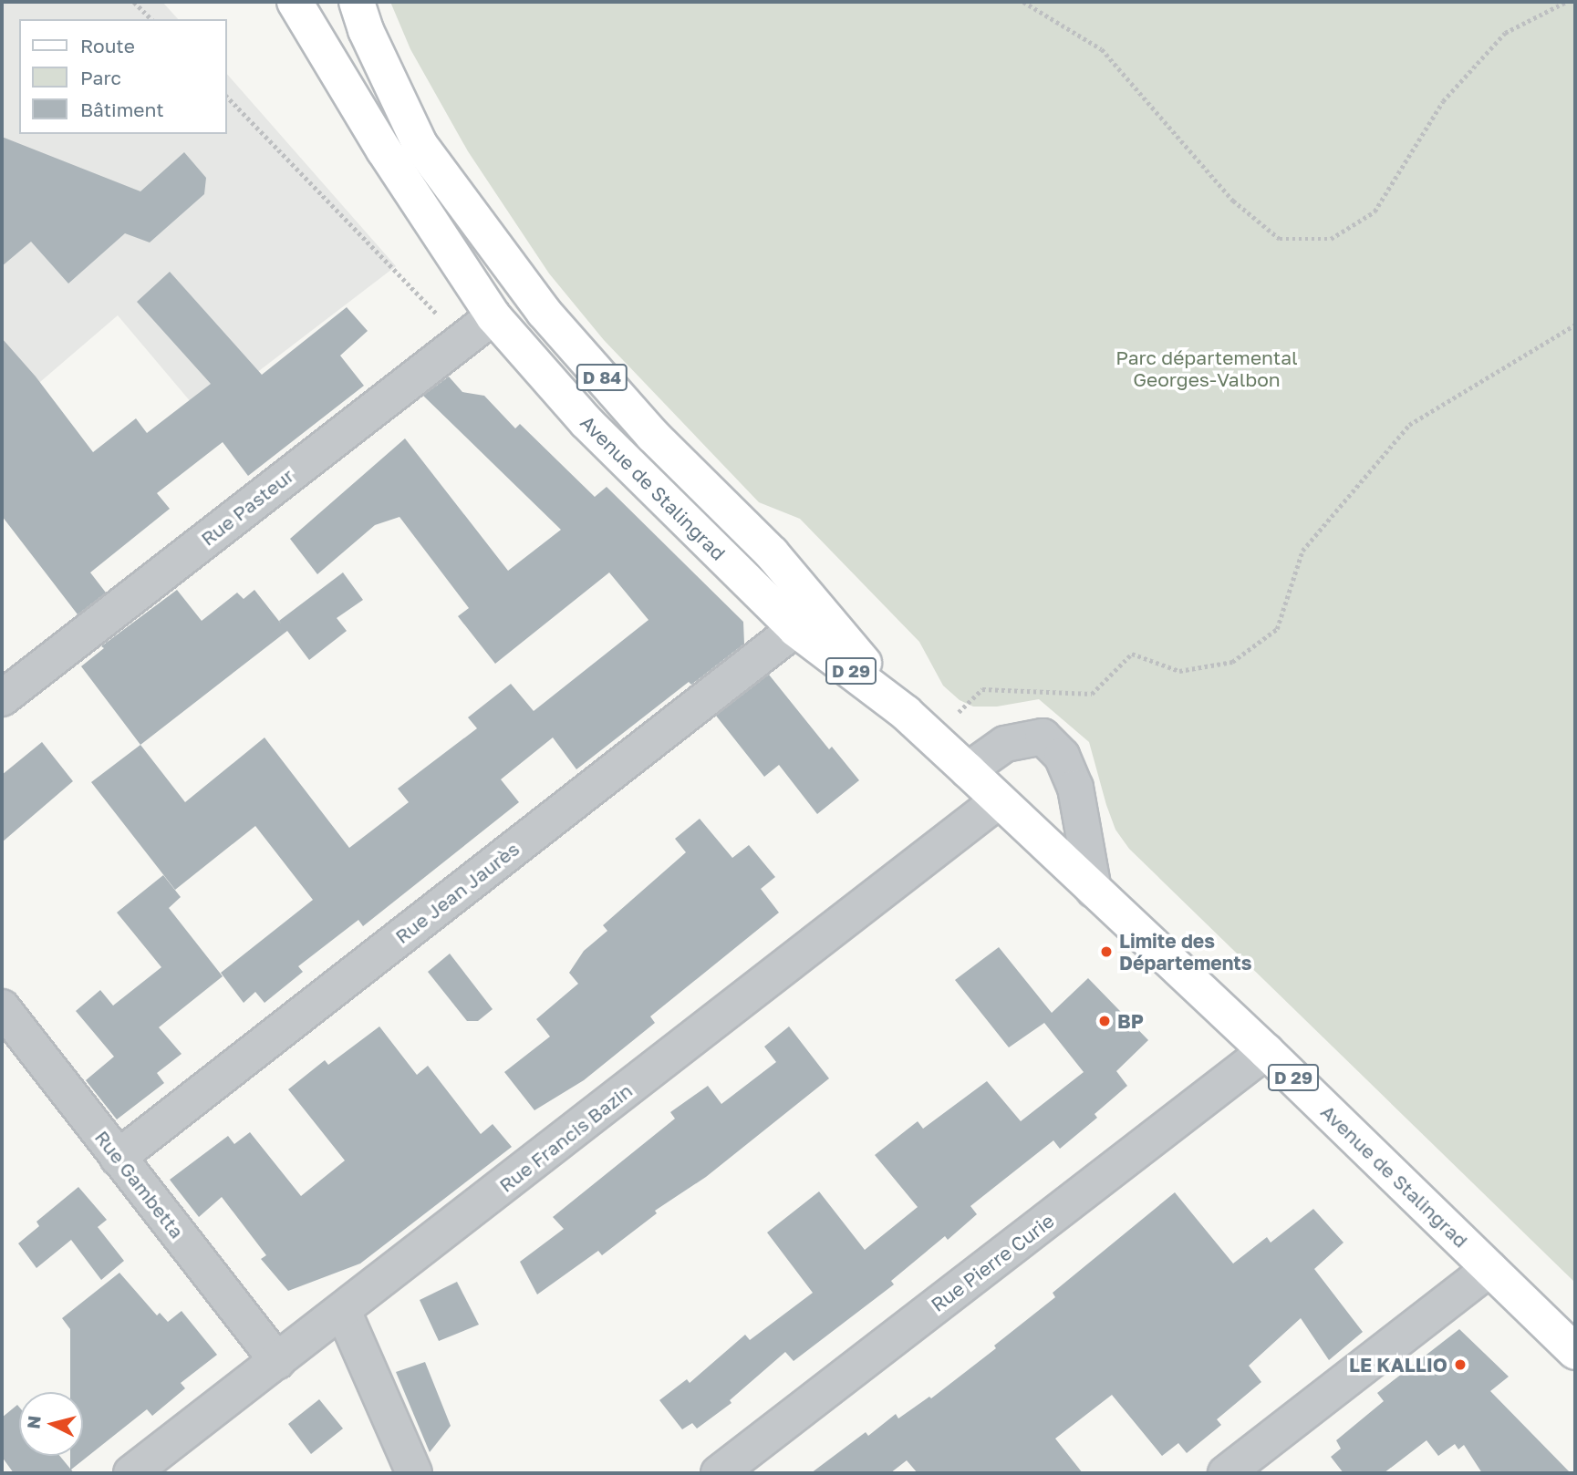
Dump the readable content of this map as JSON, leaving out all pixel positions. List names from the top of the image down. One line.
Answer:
{"streets":{"main road":["D 84","Avenue de Stalingrad","D 29"],"street":["Rue Pasteur","Rue Jean Jaurès","Rue Francis Bazin","Rue Gambetta","Rue Pierre Curie"]},"crossings":[["Avenue de Stalingrad","Rue Pasteur"],["Avenue de Stalingrad","Rue Jean Jaurès"],["Avenue de Stalingrad","Rue Francis Bazin"],["Avenue de Stalingrad","Rue Pierre Curie"],["Rue Jean Jaurès","Rue Gambetta"],["Rue Francis Bazin","Rue Gambetta"]],"parks":["Parc départemental Georges-Valbon"],"places":["Limite des Départements","BP","LE KALLIO"],"legend":["Route","Parc","Bâtiment"],"north":"left"}
